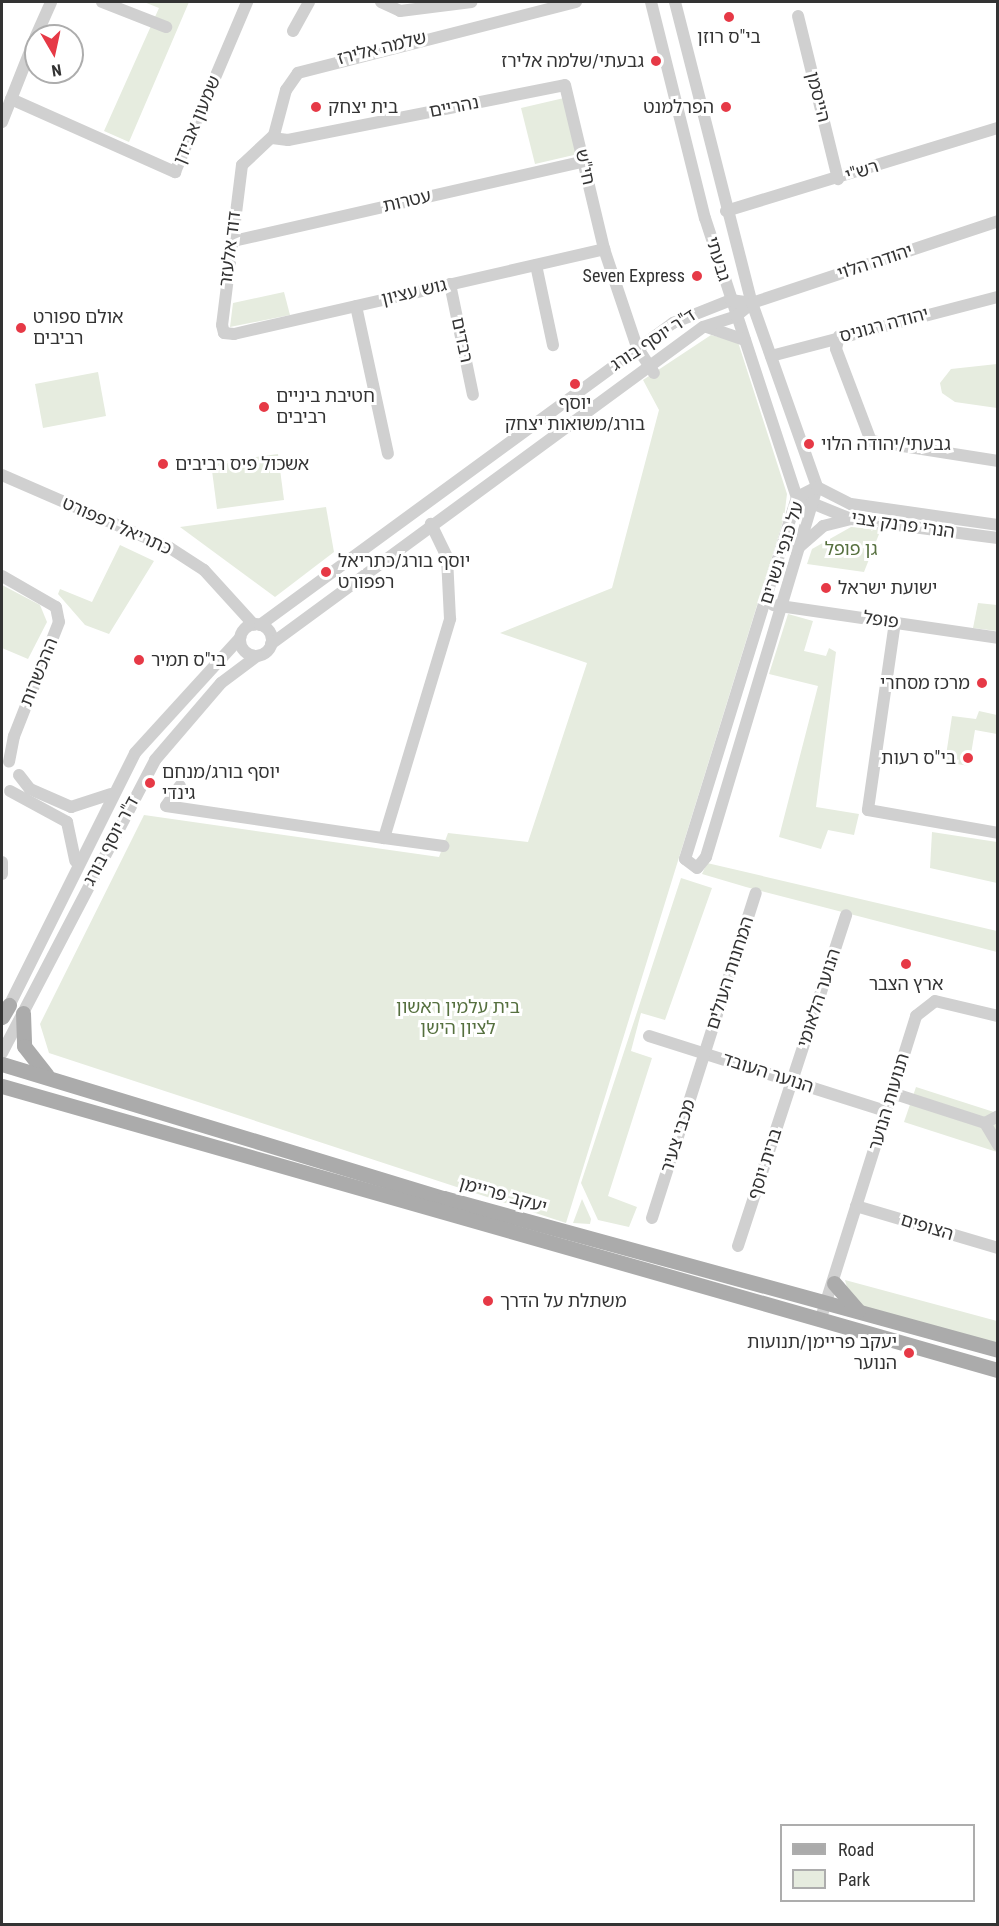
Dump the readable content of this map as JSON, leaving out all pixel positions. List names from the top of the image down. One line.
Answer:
{"streets":{"main road":["יעקב פריימן"],"street":["שלמה אלירז","הייסמן","נהריים","שמעון אבידן","חי\"ש","רש\"י","עטרות","דוד אלעזר","גבעתי","יהודה הלוי","גוש עציון","יהודה רגוניס","רבדים","ד\"ר יוסף בורג","הנרי פרנק צבי","כתריאל רפפורט","על כנפי נשרים","פופל","ההכשרות","המחנות העולים","הנוער הלאומי","הנוער העובד","תנועות הנוער","מכבי צעיר","ברית יוסף","הצופים"]},"crossings":[["שלמה אלירז","נהריים"],["שלמה אלירז","דוד אלעזר"],["הייסמן","רש\"י"],["נהריים","חי\"ש"],["נהריים","דוד אלעזר"],["חי\"ש","עטרות"],["חי\"ש","גוש עציון"],["חי\"ש","ד\"ר יוסף בורג"],["רש\"י","גבעתי"],["עטרות","דוד אלעזר"],["דוד אלעזר","גוש עציון"],["גבעתי","יהודה הלוי"],["גבעתי","יהודה רגוניס"],["גבעתי","ד\"ר יוסף בורג"],["גבעתי","הנרי פרנק צבי"],["גבעתי","על כנפי נשרים"],["יהודה הלוי","ד\"ר יוסף בורג"],["גוש עציון","רבדים"],["ד\"ר יוסף בורג","כתריאל רפפורט"],["הנרי פרנק צבי","על כנפי נשרים"],["על כנפי נשרים","פופל"],["המחנות העולים","הנוער העובד"],["המחנות העולים","מכבי צעיר"],["הנוער הלאומי","הנוער העובד"],["הנוער הלאומי","ברית יוסף"],["הנוער העובד","תנועות הנוער"],["הנוער העובד","מכבי צעיר"],["הנוער העובד","ברית יוסף"],["תנועות הנוער","יעקב פריימן"],["תנועות הנוער","הצופים"]],"parks":["גן פופל","בית עלמין ראשון לציון הישן"],"places":["בי\"ס רוזן","גבעתי/שלמה אלירז","בית יצחק","הפרלמנט","Seven Express","אולם ספורט רביבים","יוסף בורג/משואות יצחק","חטיבת ביניים רביבים","גבעתי/יהודה הלוי","אשכול פיס רביבים","יוסף בורג/כתריאל רפפורט","ישועת ישראל","בי\"ס תמיר","מרכז מסחרי","בי\"ס רעות","יוסף בורג/מנחם גינדי","ארץ הצבר","משתלת על הדרך","יעקב פריימן/תנועות הנוער"],"legend":["Road","Park"],"north":"bottom"}
